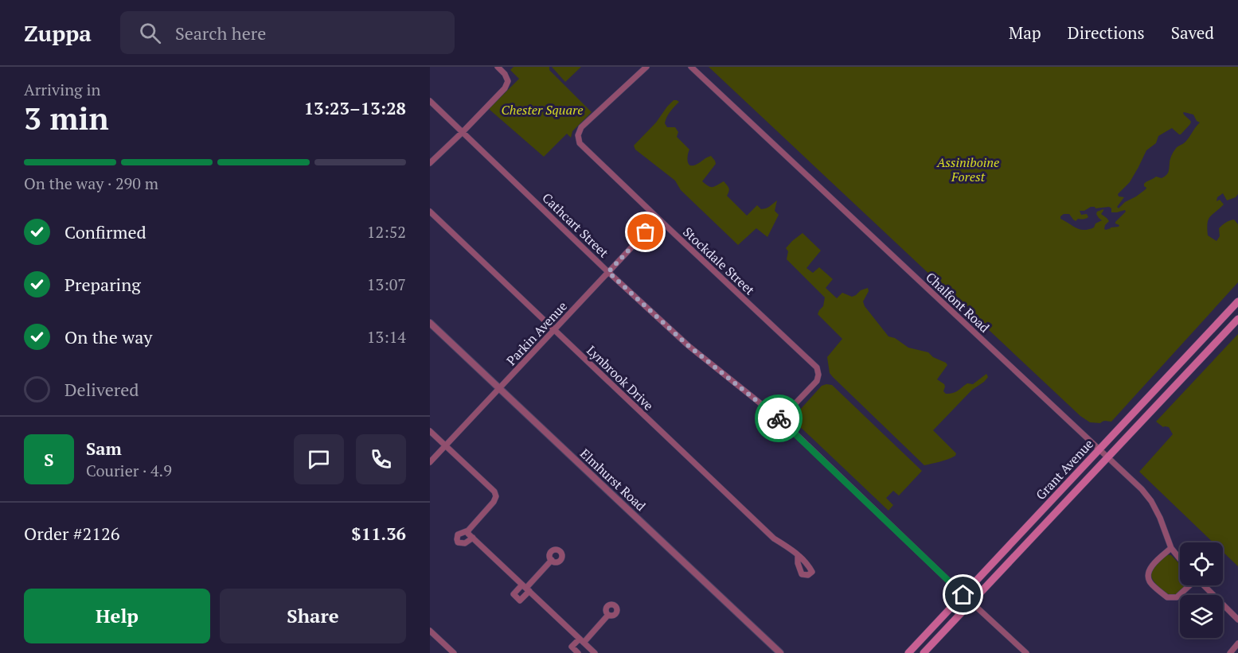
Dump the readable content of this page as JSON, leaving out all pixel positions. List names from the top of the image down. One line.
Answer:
{"streets":{"main road":["Grant Avenue"],"street":["Cathcart Street","Stockdale Street","Chalfont Road","Parkin Avenue","Lynbrook Drive","Elmhurst Road"]},"crossings":[["Cathcart Street","Stockdale Street"],["Cathcart Street","Parkin Avenue"],["Cathcart Street","Grant Avenue"],["Stockdale Street","Parkin Avenue"],["Chalfont Road","Grant Avenue"],["Parkin Avenue","Lynbrook Drive"],["Parkin Avenue","Elmhurst Road"]],"parks":["Chester Square","Assiniboine Forest"],"page":{"header":"Zuppa","search":"Search here","nav":["Map","Directions","Saved"],"heading":["3 min","Arriving in","13:23–13:28"],"panel":["Sam","Courier · 4.9","Order #2126","$11.36"],"bar":"On the way · 290 m","list":[["Confirmed","12:52"],["Preparing","13:07"],["On the way","13:14"],"Delivered"],"round":"S","buttons":["Help","Share"]}}
